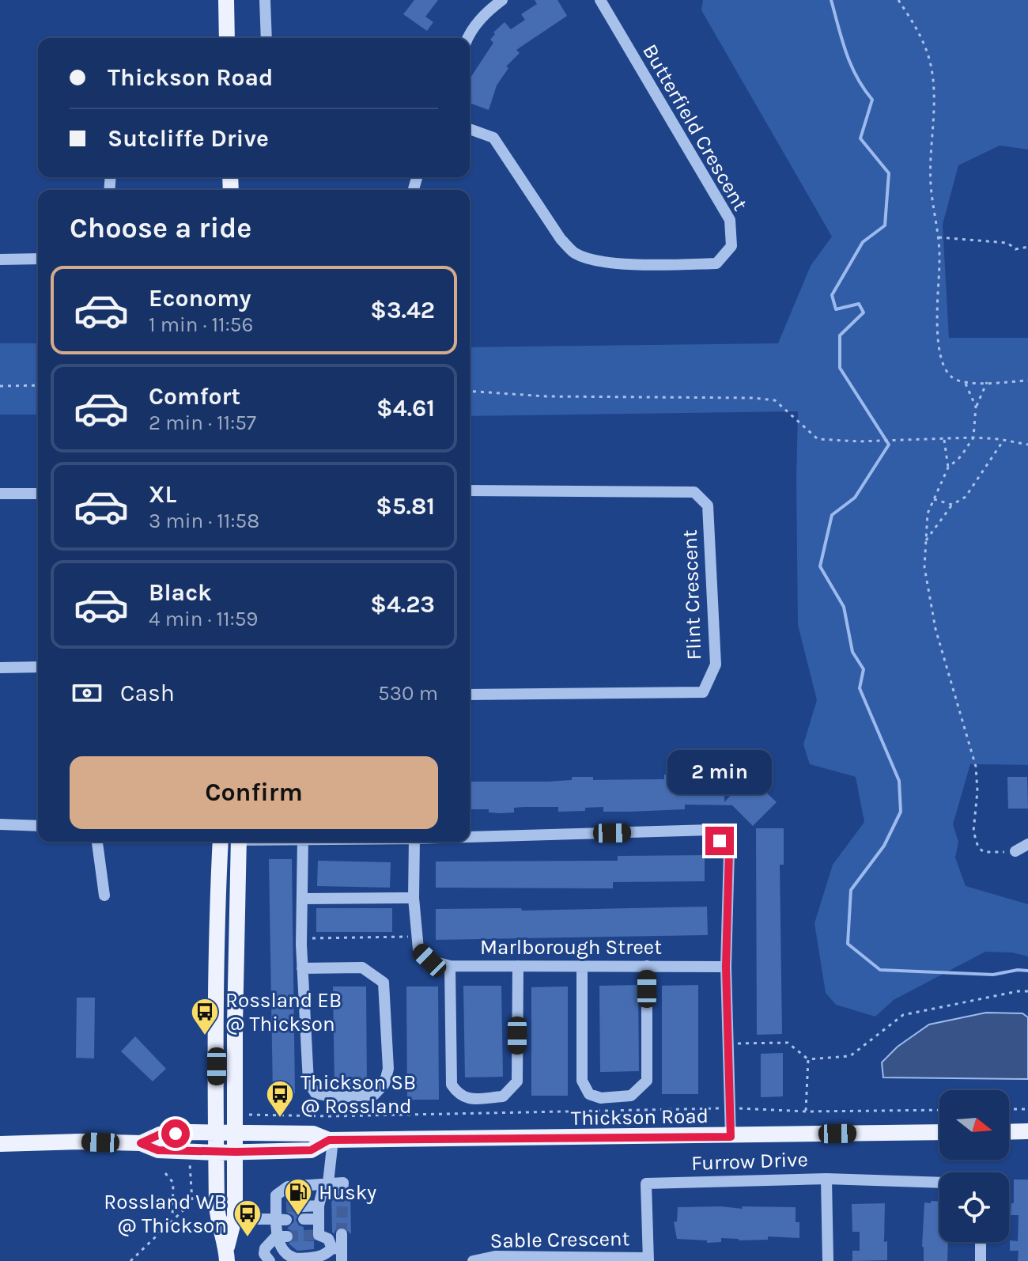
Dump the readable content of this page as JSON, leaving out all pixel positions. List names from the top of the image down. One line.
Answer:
{"streets":{"main road":["Thickson Road"],"street":["Butterfield Crescent","Flint Crescent","Marlborough Street","Furrow Drive","Sable Crescent"]},"crossings":[["Furrow Drive","Sable Crescent"]],"places":{"bus stop":["Rossland EB @ Thickson","Thickson SB @ Rossland","Rossland WB @ Thickson"],"fuel station":["Husky"]},"north":"right","page":{"banner":["Thickson Road","Sutcliffe Drive"],"heading":"Choose a ride","list":[{"name":"Economy","note":"1 min · 11:56","value":"$3.42"},{"name":"Comfort","note":"2 min · 11:57","value":"$4.61"},{"name":"XL","note":"3 min · 11:58","value":"$5.81"},{"name":"Black","note":"4 min · 11:59","value":"$4.23"}],"pay":["Cash","530 m"],"buttons":"Confirm","bubble":"2 min"}}
